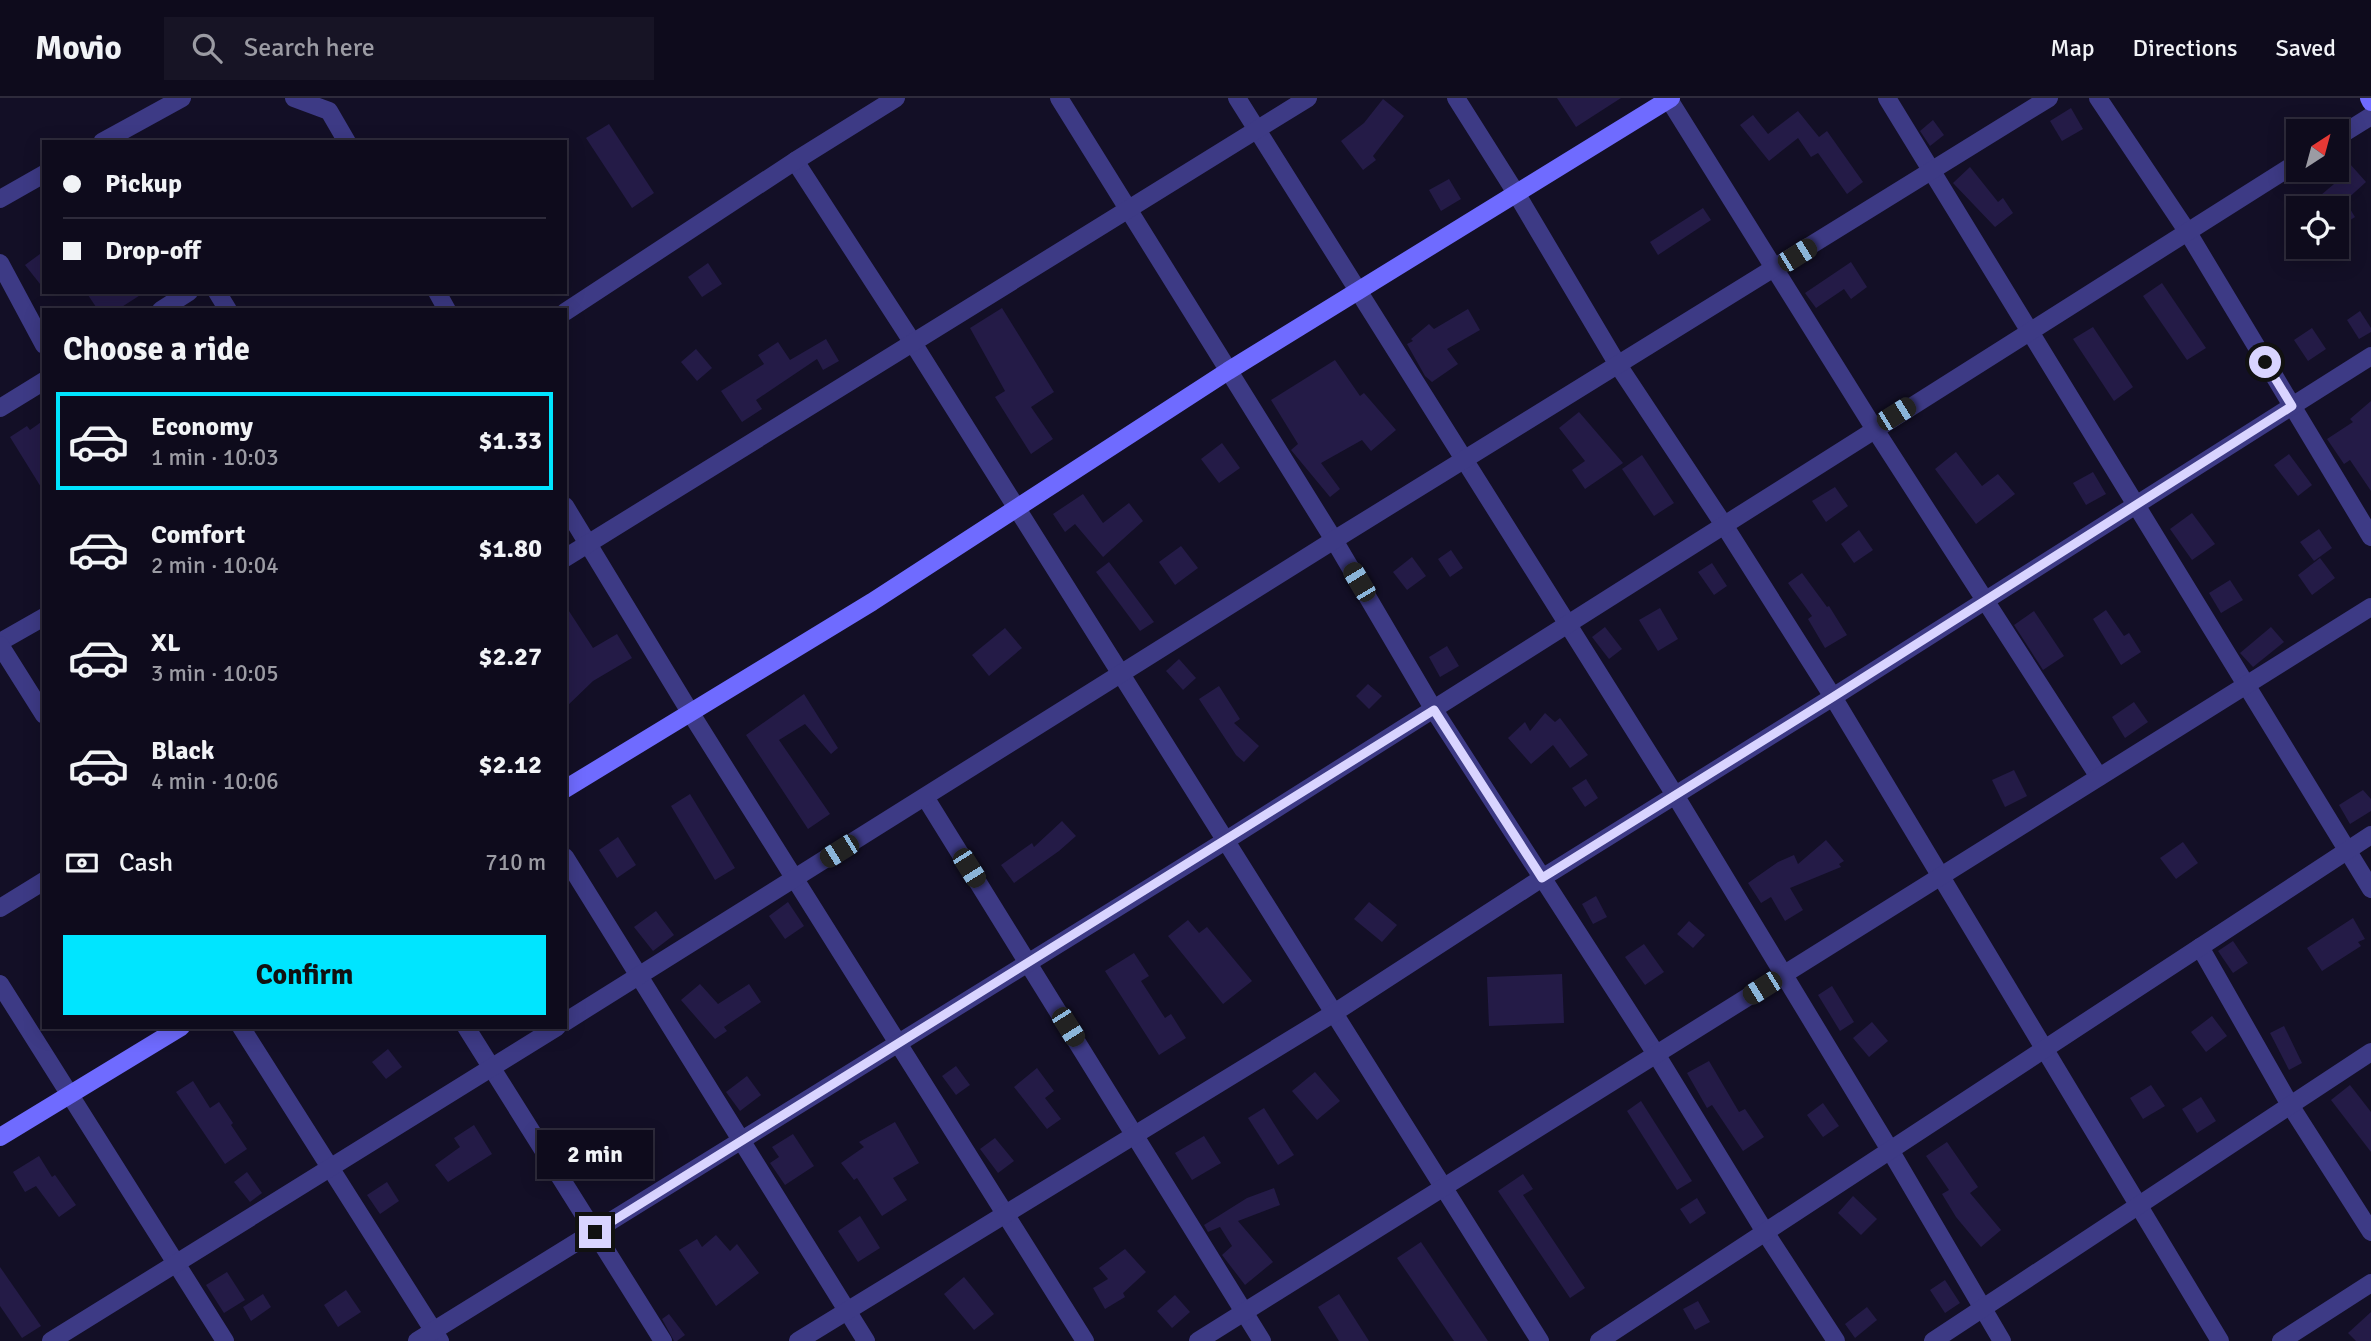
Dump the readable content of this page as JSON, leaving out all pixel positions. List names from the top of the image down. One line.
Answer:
{"north":"top right","page":{"header":"Movio","search":"Search here","nav":["Map","Directions","Saved"],"banner":["Pickup","Drop-off"],"heading":"Choose a ride","list":[{"name":"Economy","note":"1 min · 10:03","value":"$1.33"},{"name":"Comfort","note":"2 min · 10:04","value":"$1.80"},{"name":"XL","note":"3 min · 10:05","value":"$2.27"},{"name":"Black","note":"4 min · 10:06","value":"$2.12"}],"pay":["Cash","710 m"],"buttons":"Confirm","bubble":"2 min"}}
